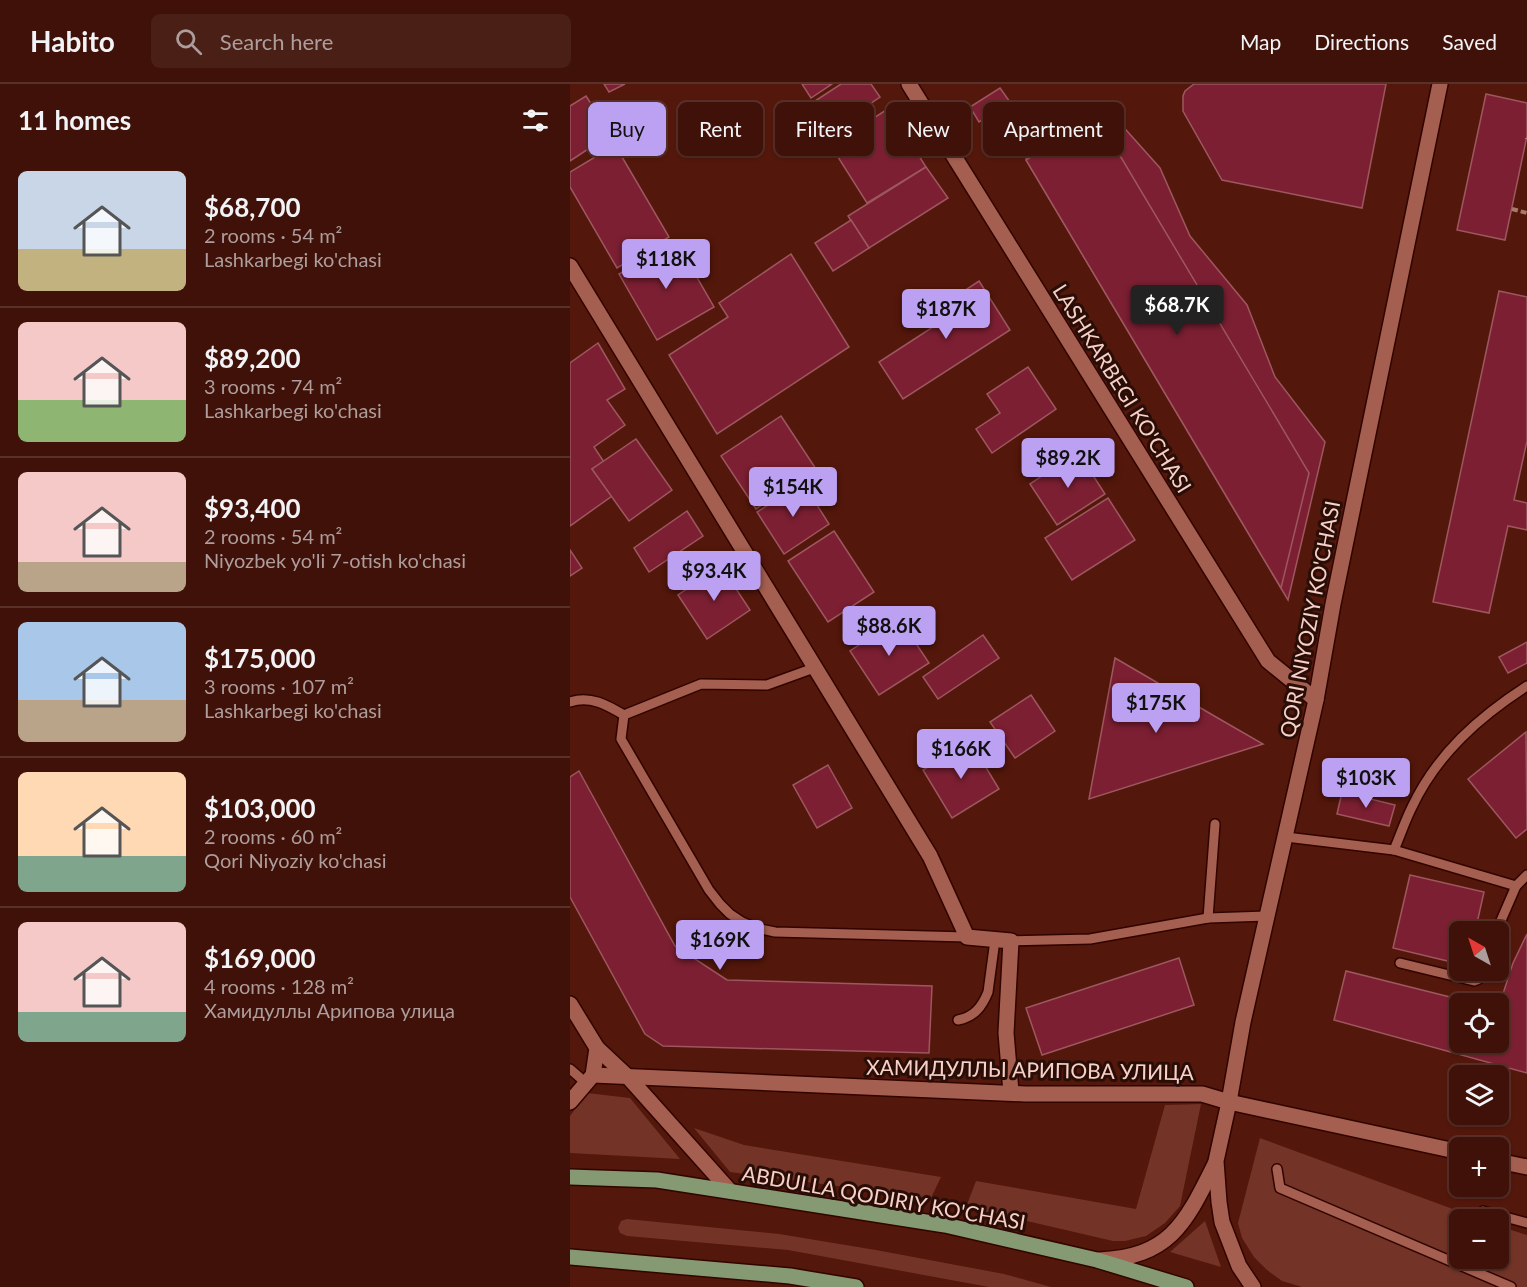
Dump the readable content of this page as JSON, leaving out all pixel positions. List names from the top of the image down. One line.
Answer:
{"streets":{"main road":["ABDULLA QODIRIY KO'CHASI"],"street":["LASHKARBEGI KO'CHASI","QORI NIYOZIY KO'CHASI","ХАМИДУЛЛЫ АРИПОВА УЛИЦА"]},"crossings":[["LASHKARBEGI KO'CHASI","QORI NIYOZIY KO'CHASI"],["QORI NIYOZIY KO'CHASI","ХАМИДУЛЛЫ АРИПОВА УЛИЦА"],["QORI NIYOZIY KO'CHASI","ABDULLA QODIRIY KO'CHASI"]],"north":"top left","page":{"header":"Habito","search":"Search here","nav":["Map","Directions","Saved"],"heading":"11 homes","chip":["Buy","Rent","Filters","New","Apartment"],"list":[{"name":"$68,700","note":"2 rooms · 54 m² · Lashkarbegi ko'chasi"},{"name":"$89,200","note":"3 rooms · 74 m² · Lashkarbegi ko'chasi"},{"name":"$93,400","note":"2 rooms · 54 m² · Niyozbek yo'li 7-otish ko'chasi"},{"name":"$175,000","note":"3 rooms · 107 m² · Lashkarbegi ko'chasi"},{"name":"$103,000","note":"2 rooms · 60 m² · Qori Niyoziy ko'chasi"},{"name":"$169,000","note":"4 rooms · 128 m² · Хамидуллы Арипова улица"}],"price":["$118K","$68.7K","$187K","$89.2K","$154K","$93.4K","$88.6K","$175K","$166K","$103K","$169K"],"map_buttons":["+","−"]}}
